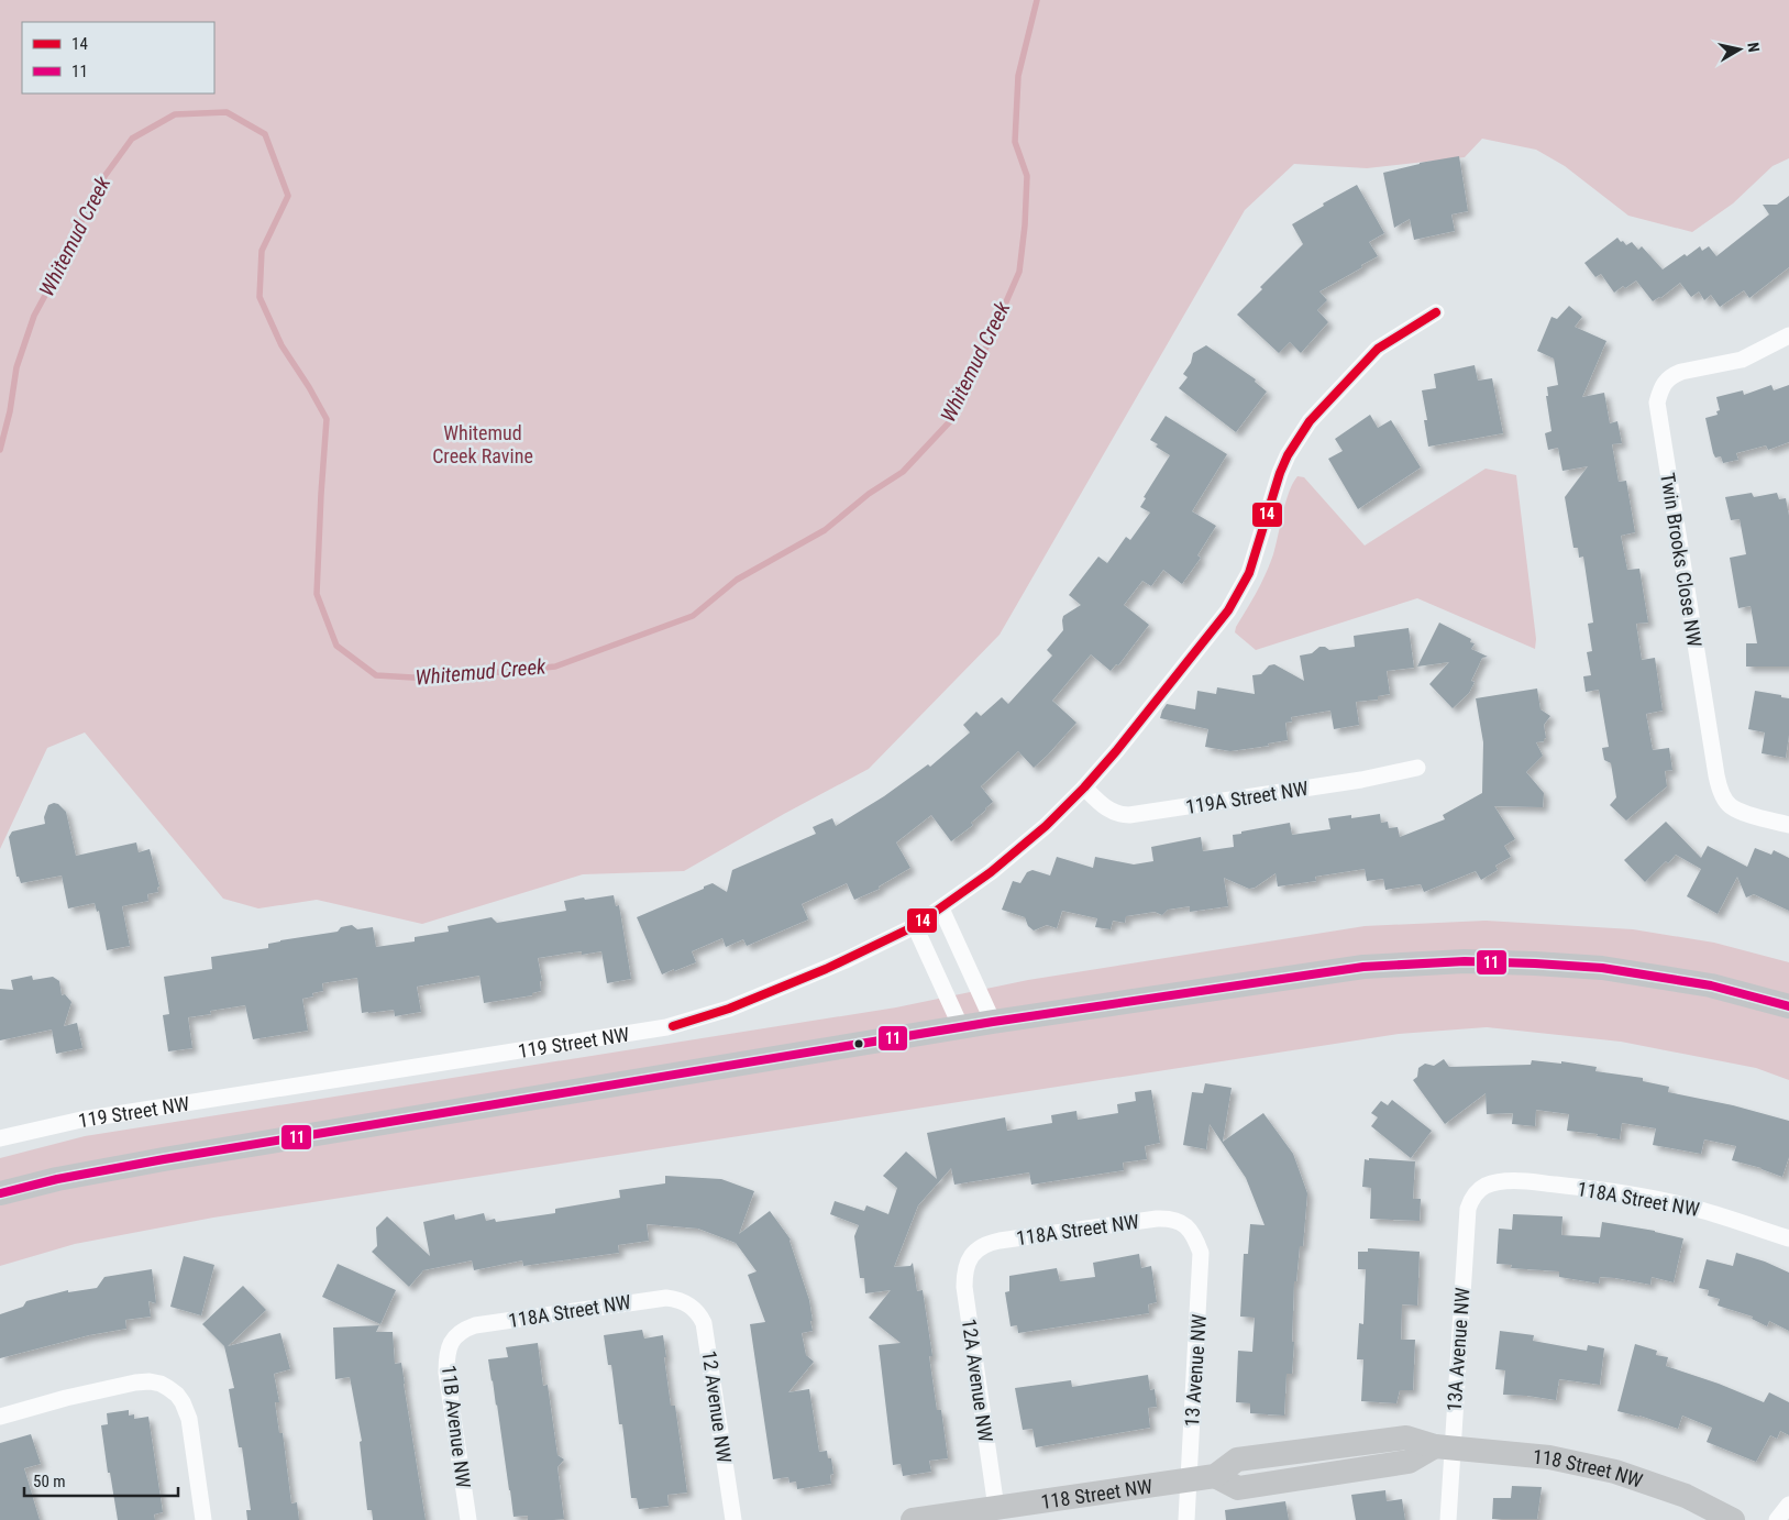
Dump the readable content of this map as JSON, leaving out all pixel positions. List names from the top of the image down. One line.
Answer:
{"streets":{"street":["Twin Brooks Close NW","119A Street NW","119 Street NW","118A Street NW","13A Avenue NW","13 Avenue NW","12A Avenue NW","12 Avenue NW","11B Avenue NW","118 Street NW"]},"crossings":[["119A Street NW","119 Street NW"],["118A Street NW","13A Avenue NW"],["118A Street NW","13 Avenue NW"],["118A Street NW","12A Avenue NW"],["118A Street NW","12 Avenue NW"],["118A Street NW","11B Avenue NW"],["13A Avenue NW","118 Street NW"],["13 Avenue NW","118 Street NW"],["12A Avenue NW","118 Street NW"]],"water":["Whitemud Creek"],"parks":["Whitemud Creek Ravine"],"lines":["transit line 14","transit line 11"],"legend":["14","11"],"scale_bar":"50 m","north":"right"}
